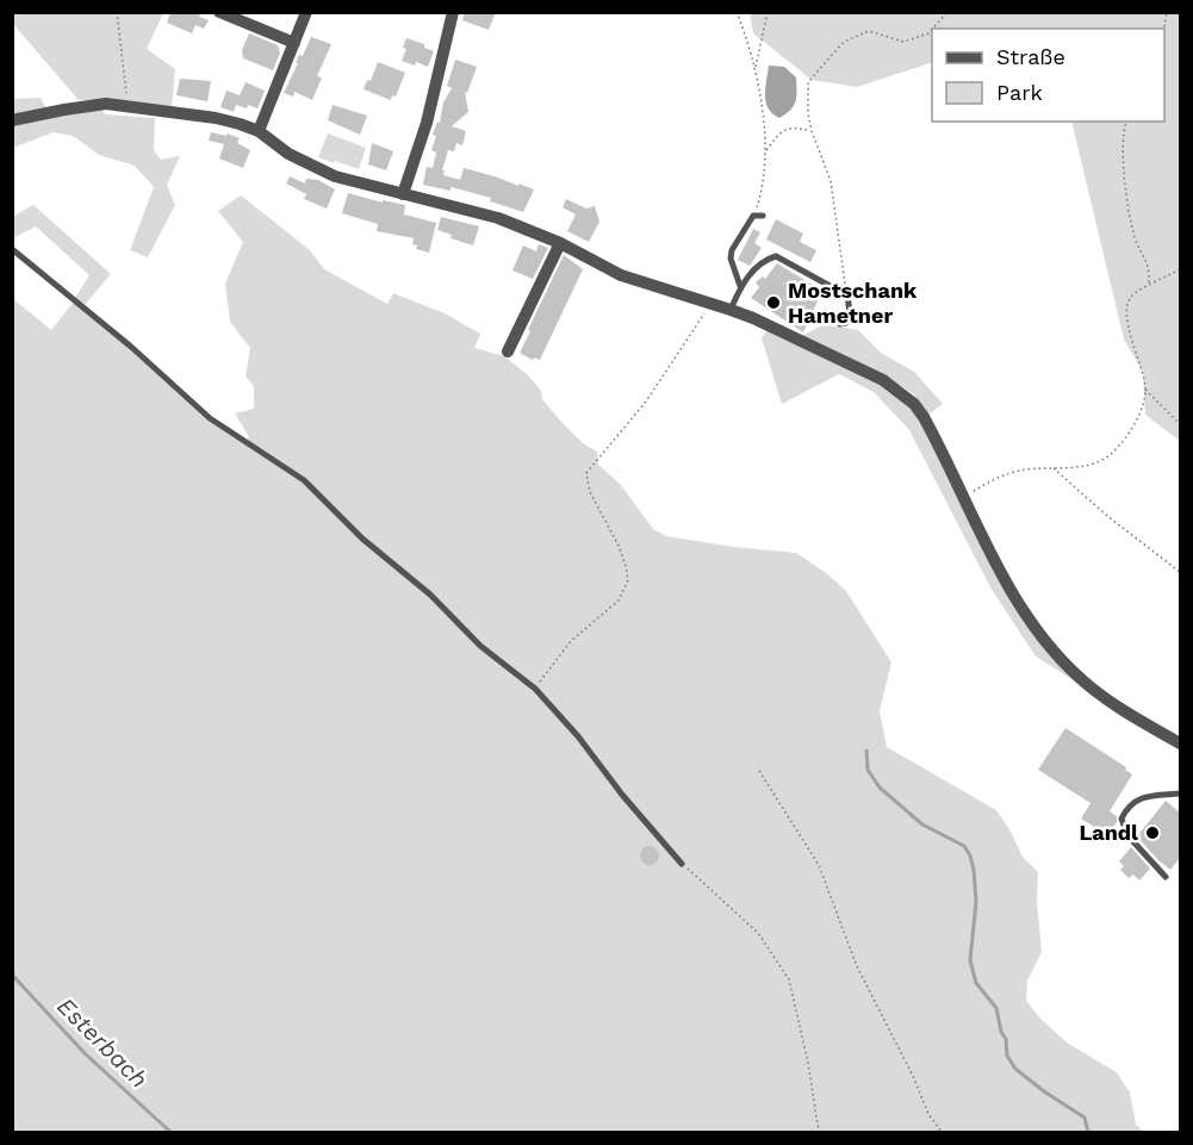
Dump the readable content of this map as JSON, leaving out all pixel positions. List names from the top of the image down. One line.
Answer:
{"water":["Esterbach"],"places":["Mostschank Hametner","Landl"],"legend":["Straße","Park"]}
